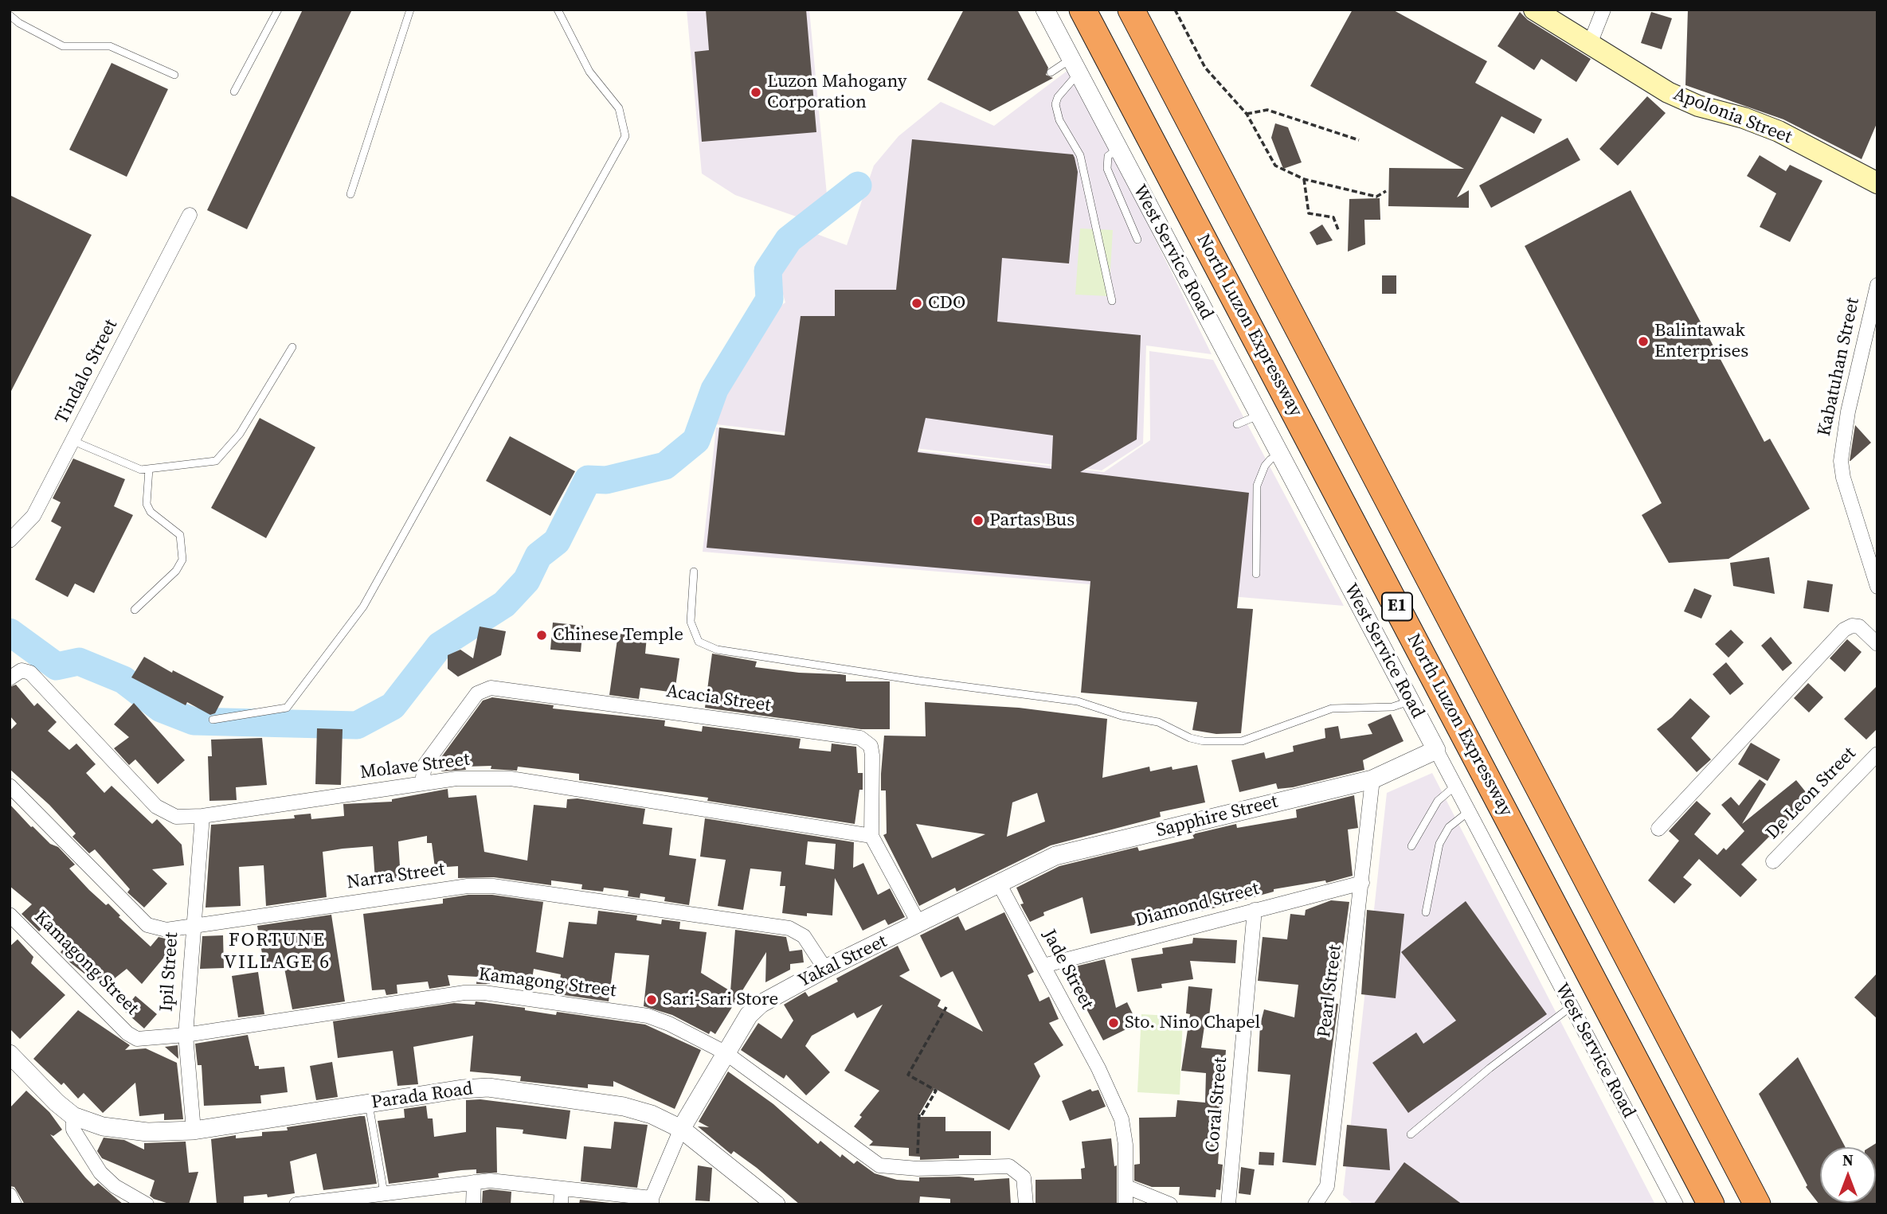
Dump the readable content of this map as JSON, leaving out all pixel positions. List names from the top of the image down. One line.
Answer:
{"streets":{"highway":["North Luzon Expressway","E1"],"main road":["Apolonia Street"],"street":["West Service Road","Kabatuhan Street","Tindalo Street","Acacia Street","Molave Street","De Leon Street","Sapphire Street","Narra Street","Diamond Street","Yakal Street","Kamagong Street","Jade Street","Ipil Street","Pearl Street","Parada Road","Coral Street"]},"crossings":[["West Service Road","Sapphire Street"],["Acacia Street","Molave Street"],["Acacia Street","Yakal Street"],["Molave Street","Ipil Street"],["Sapphire Street","Yakal Street"],["Sapphire Street","Jade Street"],["Sapphire Street","Pearl Street"],["Narra Street","Yakal Street"],["Narra Street","Ipil Street"],["Diamond Street","Jade Street"],["Diamond Street","Pearl Street"],["Diamond Street","Coral Street"],["Yakal Street","Kamagong Street"],["Yakal Street","Jade Street"],["Yakal Street","Parada Road"],["Kamagong Street","Ipil Street"],["Ipil Street","Parada Road"]],"districts":["FORTUNE VILLAGE 6"],"places":["Luzon Mahogany Corporation","CDO","Balintawak Enterprises","Partas Bus","Chinese Temple","Sari-Sari Store","Sto. Nino Chapel"],"north":"top"}
